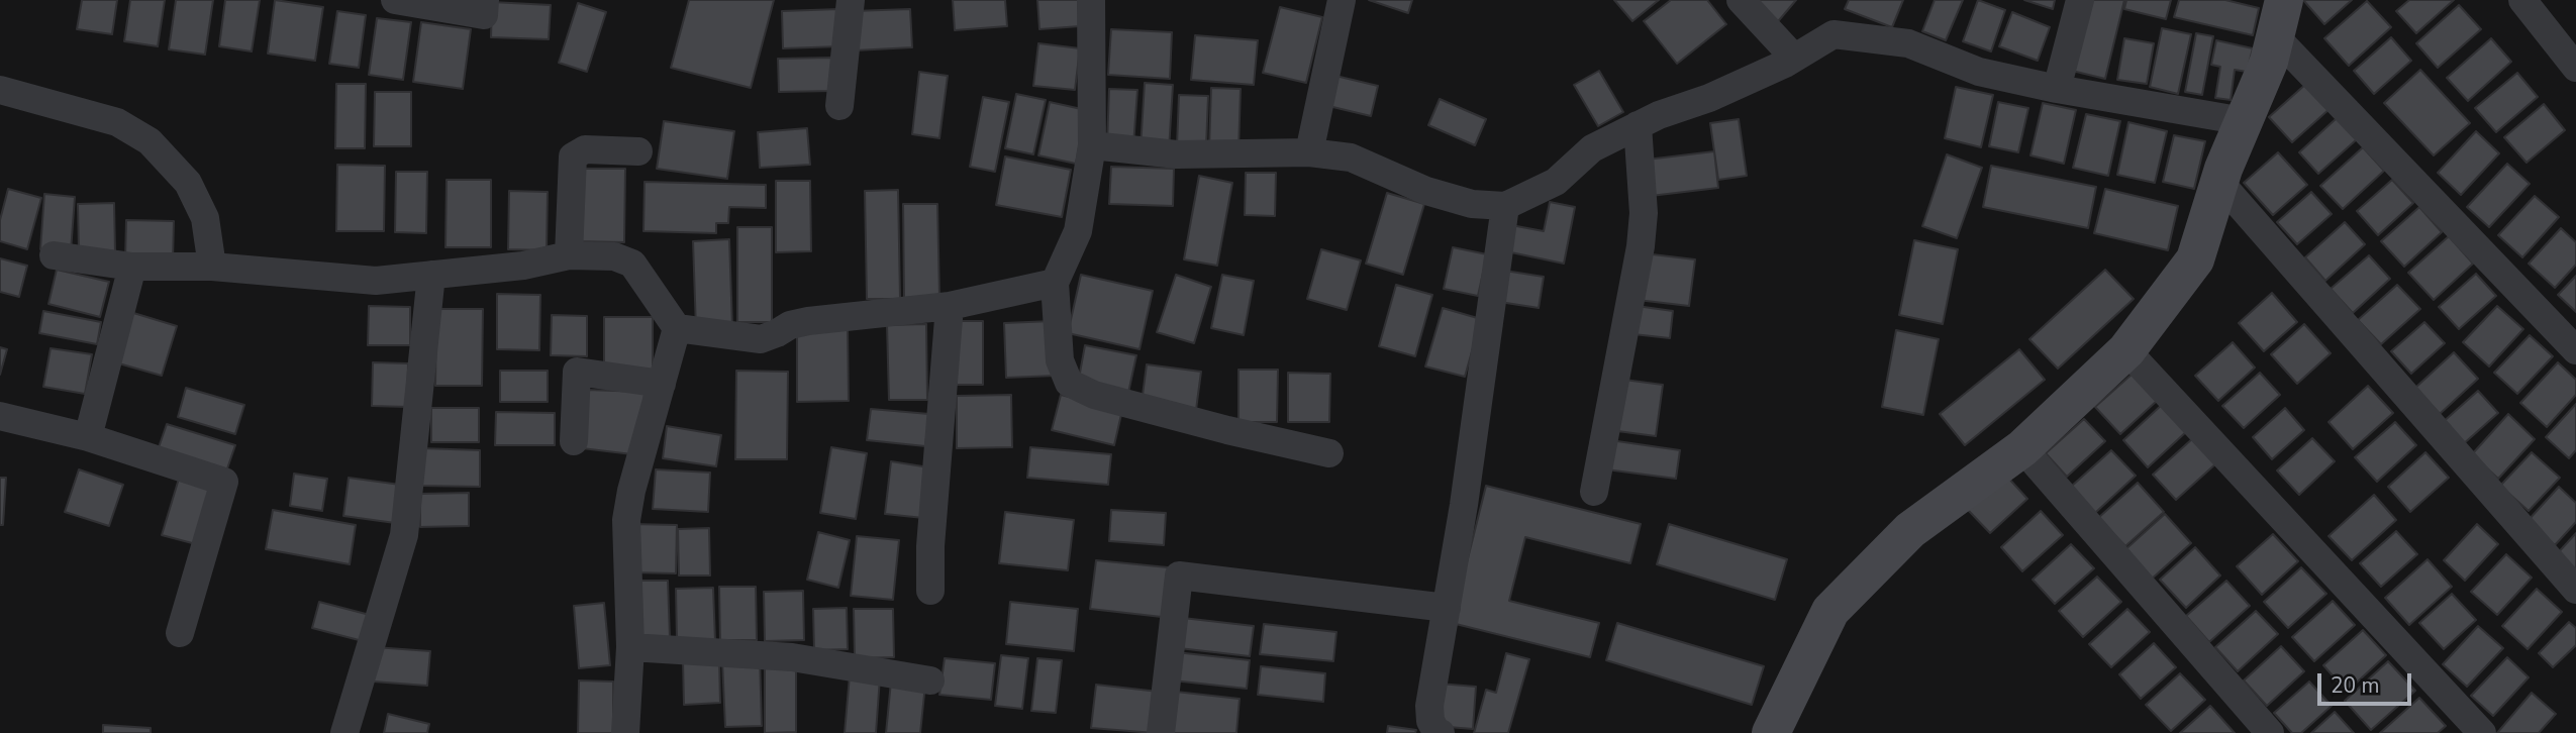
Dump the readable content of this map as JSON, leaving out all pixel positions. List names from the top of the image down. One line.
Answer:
{"scale_bar":"20 m"}
